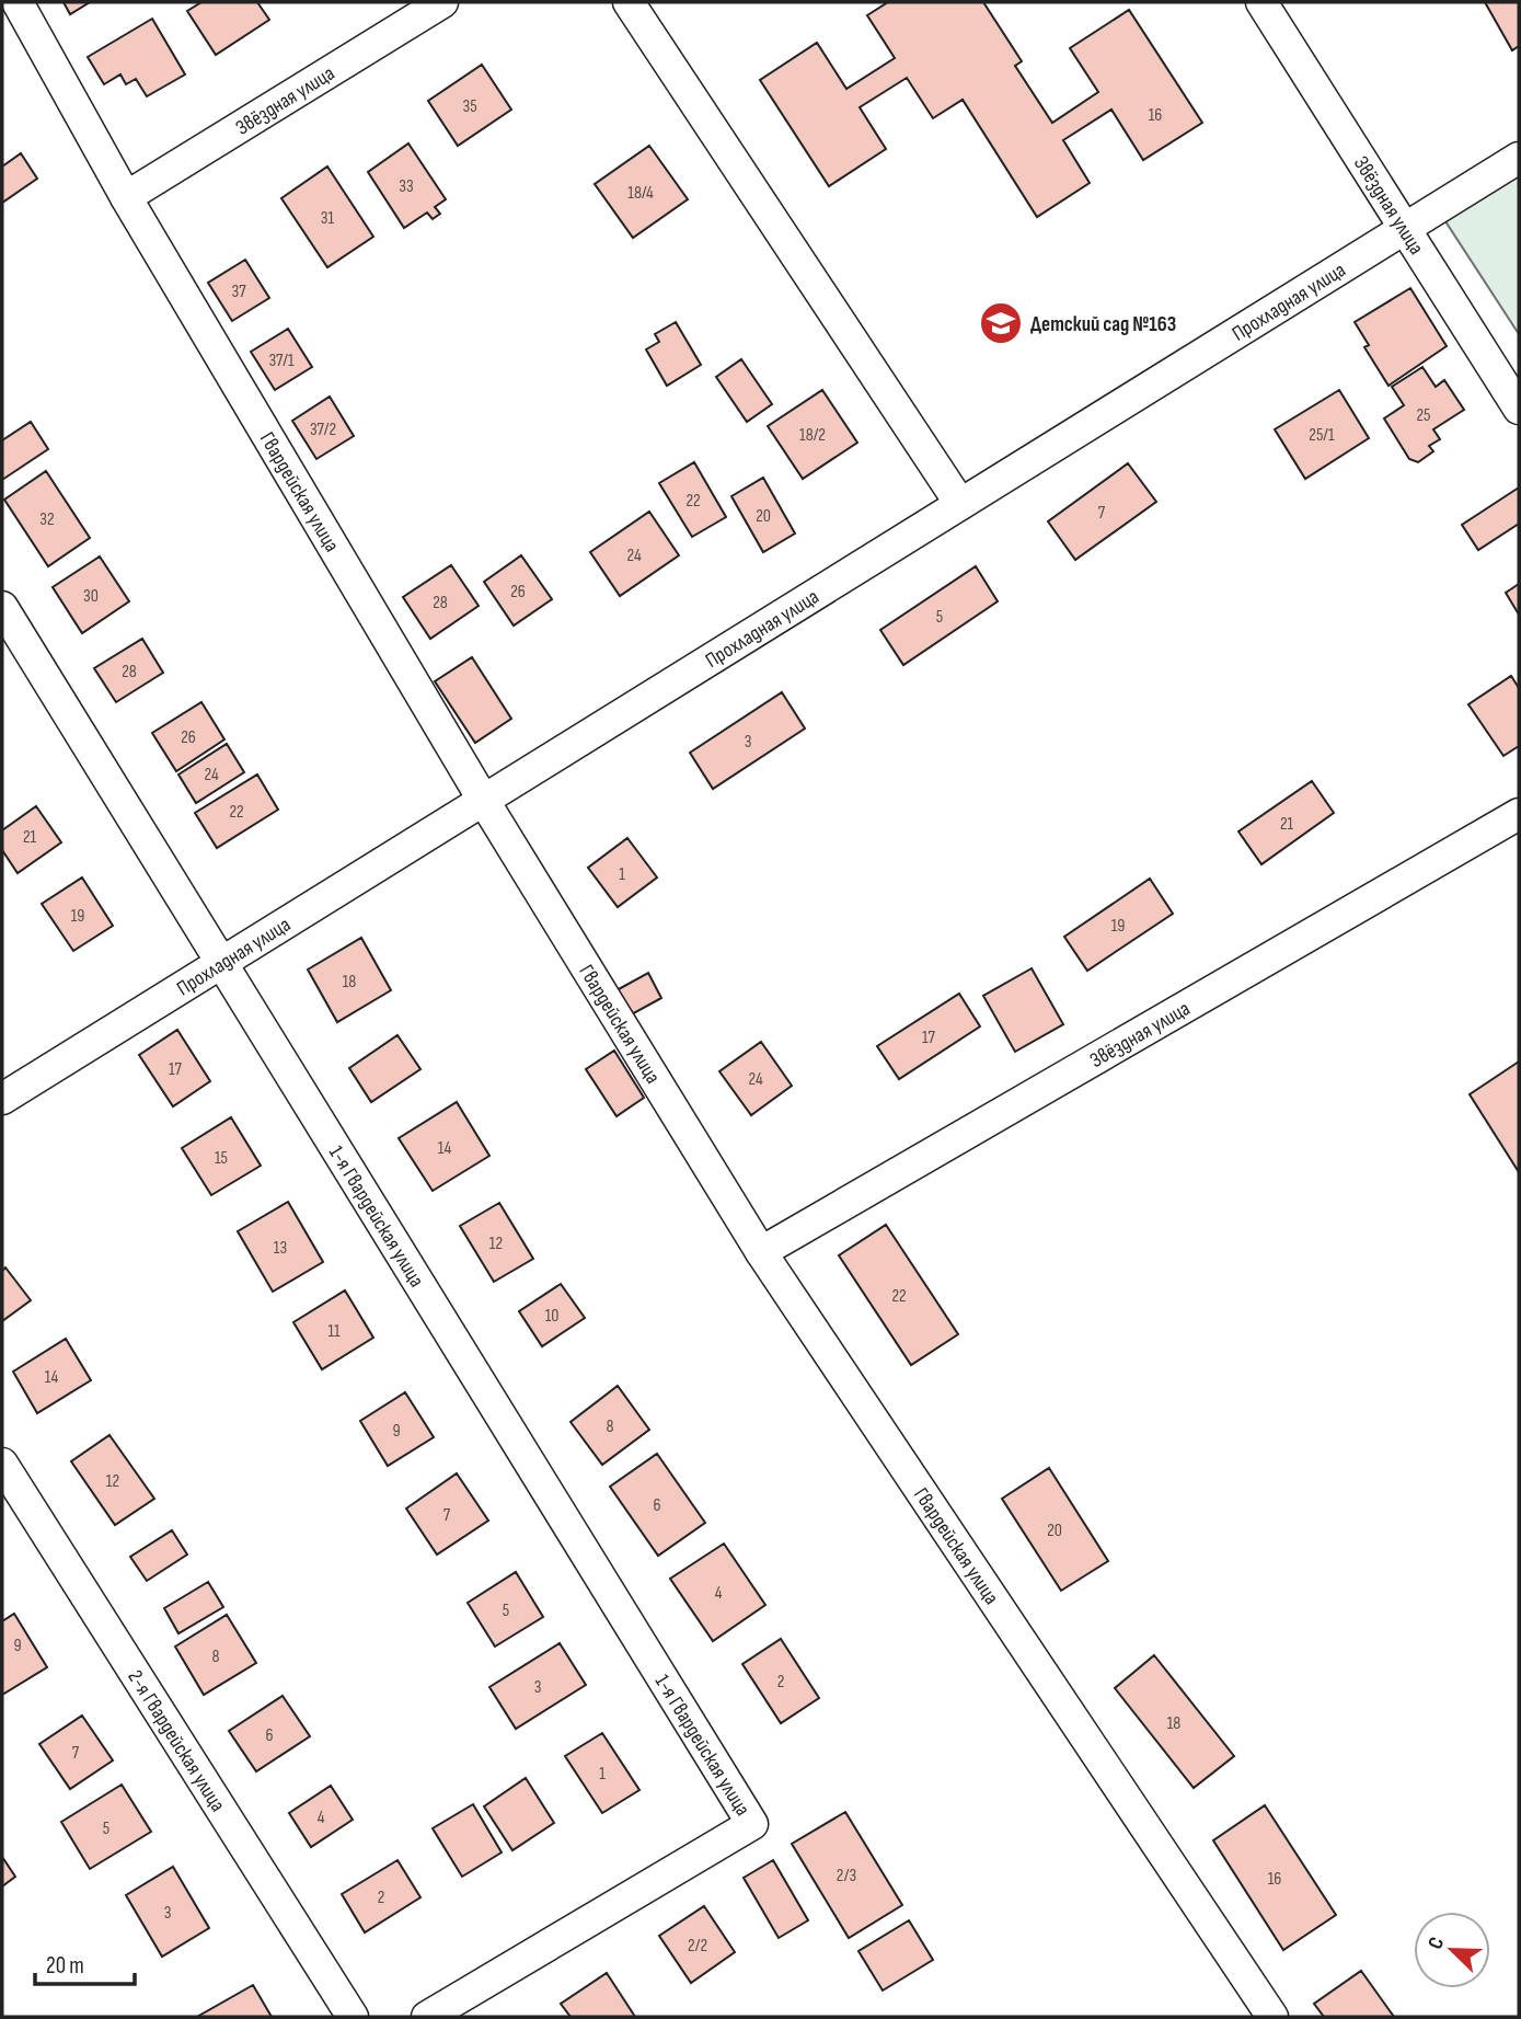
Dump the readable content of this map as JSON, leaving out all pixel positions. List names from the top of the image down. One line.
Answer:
{"streets":{"street":["Звёздная улица","Прохладная улица","Гвардейская улица","1-я Гвардейская улица","2-я Гвардейская улица"]},"crossings":[["Звёздная улица","Прохладная улица"],["Звёздная улица","Гвардейская улица"],["Прохладная улица","Гвардейская улица"],["Прохладная улица","1-я Гвардейская улица"]],"places":{"school or university":["Детский cад №163"]},"house_numbers":["35","16","33","18/4","31","37","37/1","25","37/2","18/2","25/1","22","7","20","32","24","26","30","28","5","28","26","3","24","22","21","21","1","19","19","18","17","17","24","14","15","12","13","22","10","11","14","8","9","12","6","7","20","4","5","9","8","2","3","18","6","7","1","4","5","2/3","16","2","3","2/2"],"scale_bar":"20 m","north":"top left"}
